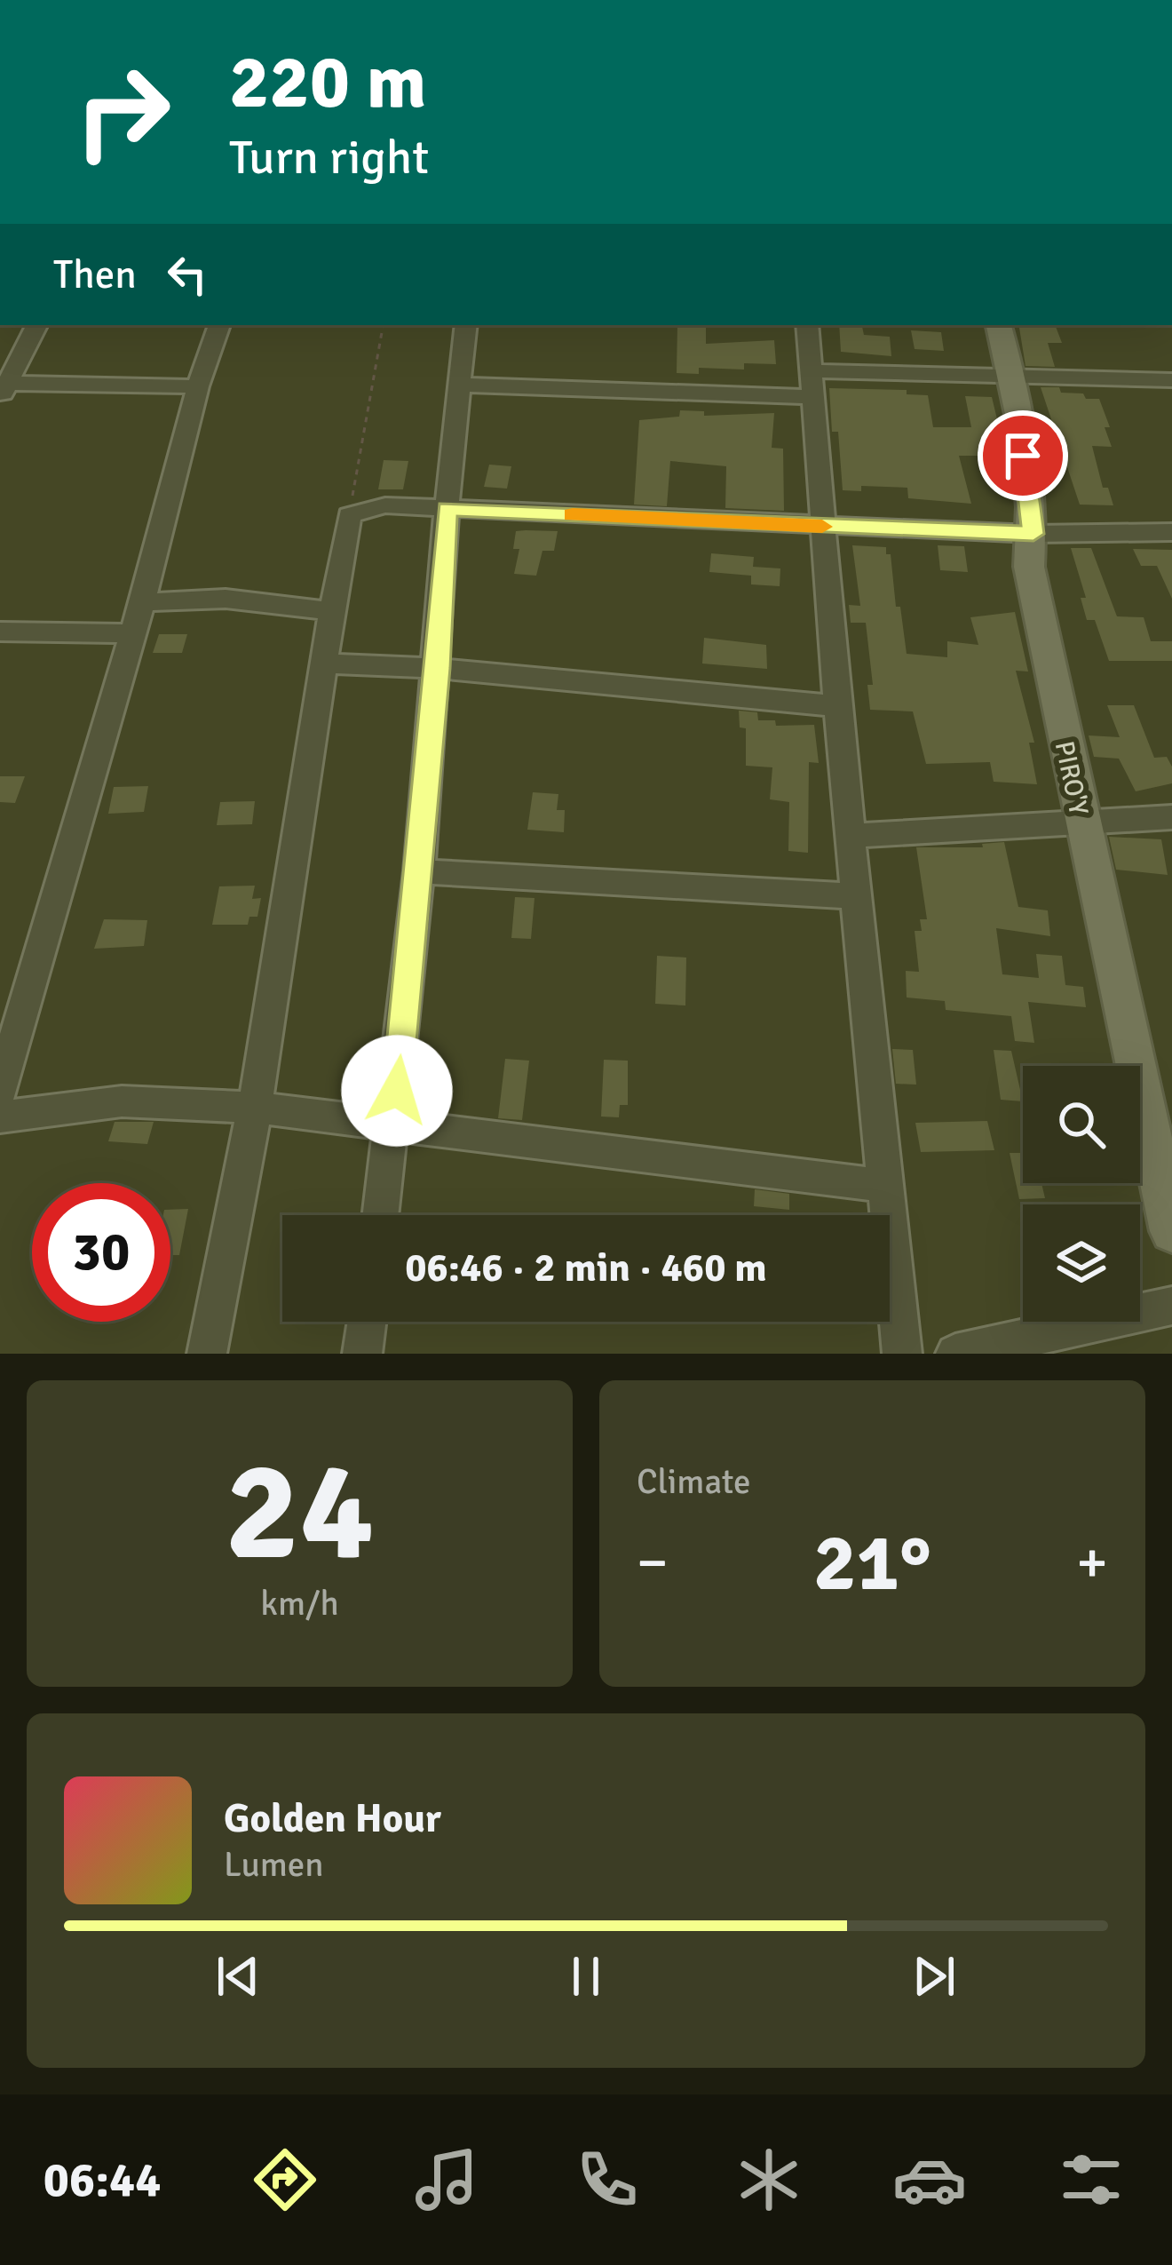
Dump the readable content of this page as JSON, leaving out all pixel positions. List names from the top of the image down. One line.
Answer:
{"streets":{"main road":["PIRO'Y"]},"page":{"turn":["220 m","Turn right"],"then":"Then","limit":"30","trip":"06:46 · 2 min · 460 m","tile":[["24","km/h"],"Climate"],"heat":["−","21°","+"],"song":["Golden Hour","Lumen"],"tabs":"06:44"}}
